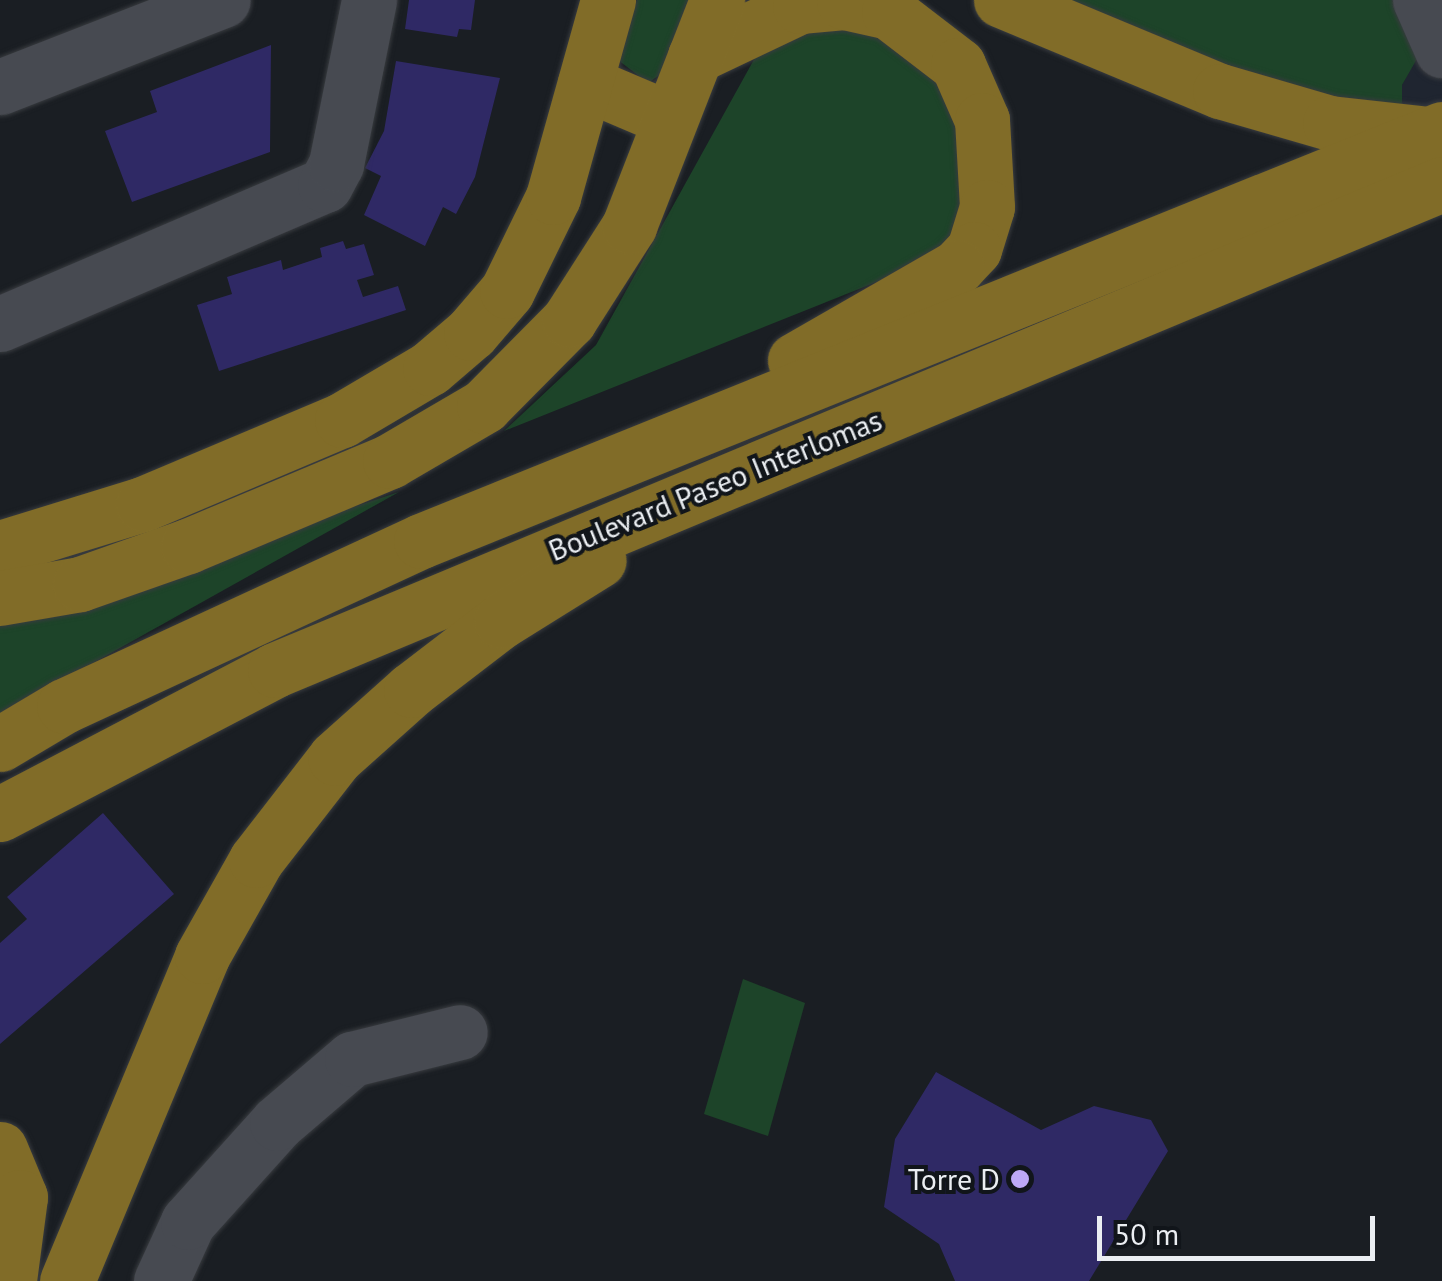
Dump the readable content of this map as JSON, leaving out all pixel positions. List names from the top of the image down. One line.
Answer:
{"streets":{"main road":["Boulevard Paseo Interlomas"]},"places":["Torre D"],"scale_bar":"50 m"}
